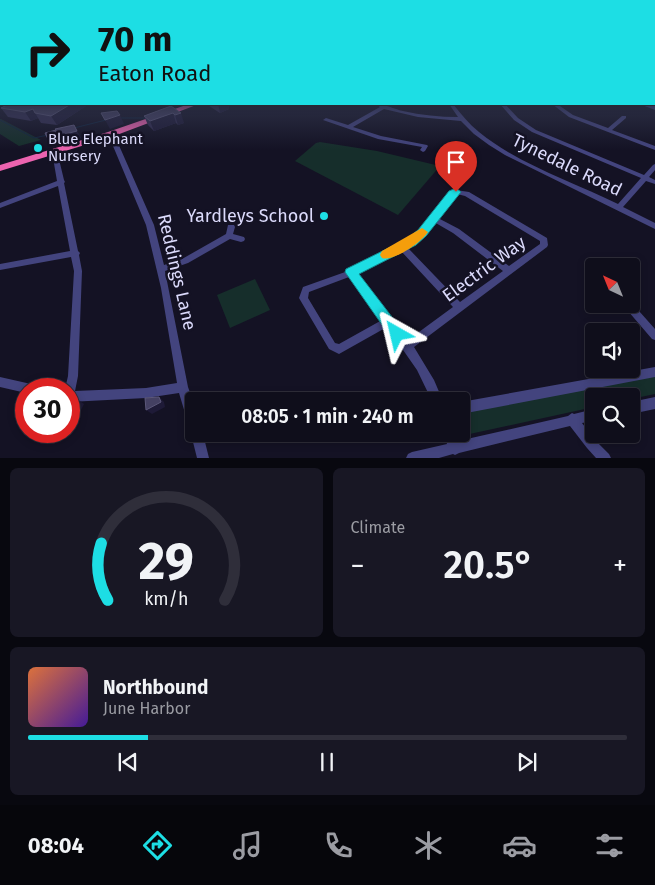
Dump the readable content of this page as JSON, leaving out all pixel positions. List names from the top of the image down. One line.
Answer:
{"streets":{"street":["Tynedale Road","Electric Way","Reddings Lane"]},"places":["Blue Elephant Nursery","Yardleys School"],"north":"top left","page":{"turn":["70 m","Eaton Road"],"limit":"30","trip":"08:05 · 1 min · 240 m","tile":"Climate","heat":["−","20.5°","+"],"song":["Northbound","June Harbor"],"tabs":"08:04","gauge":["29","km/h"]}}
